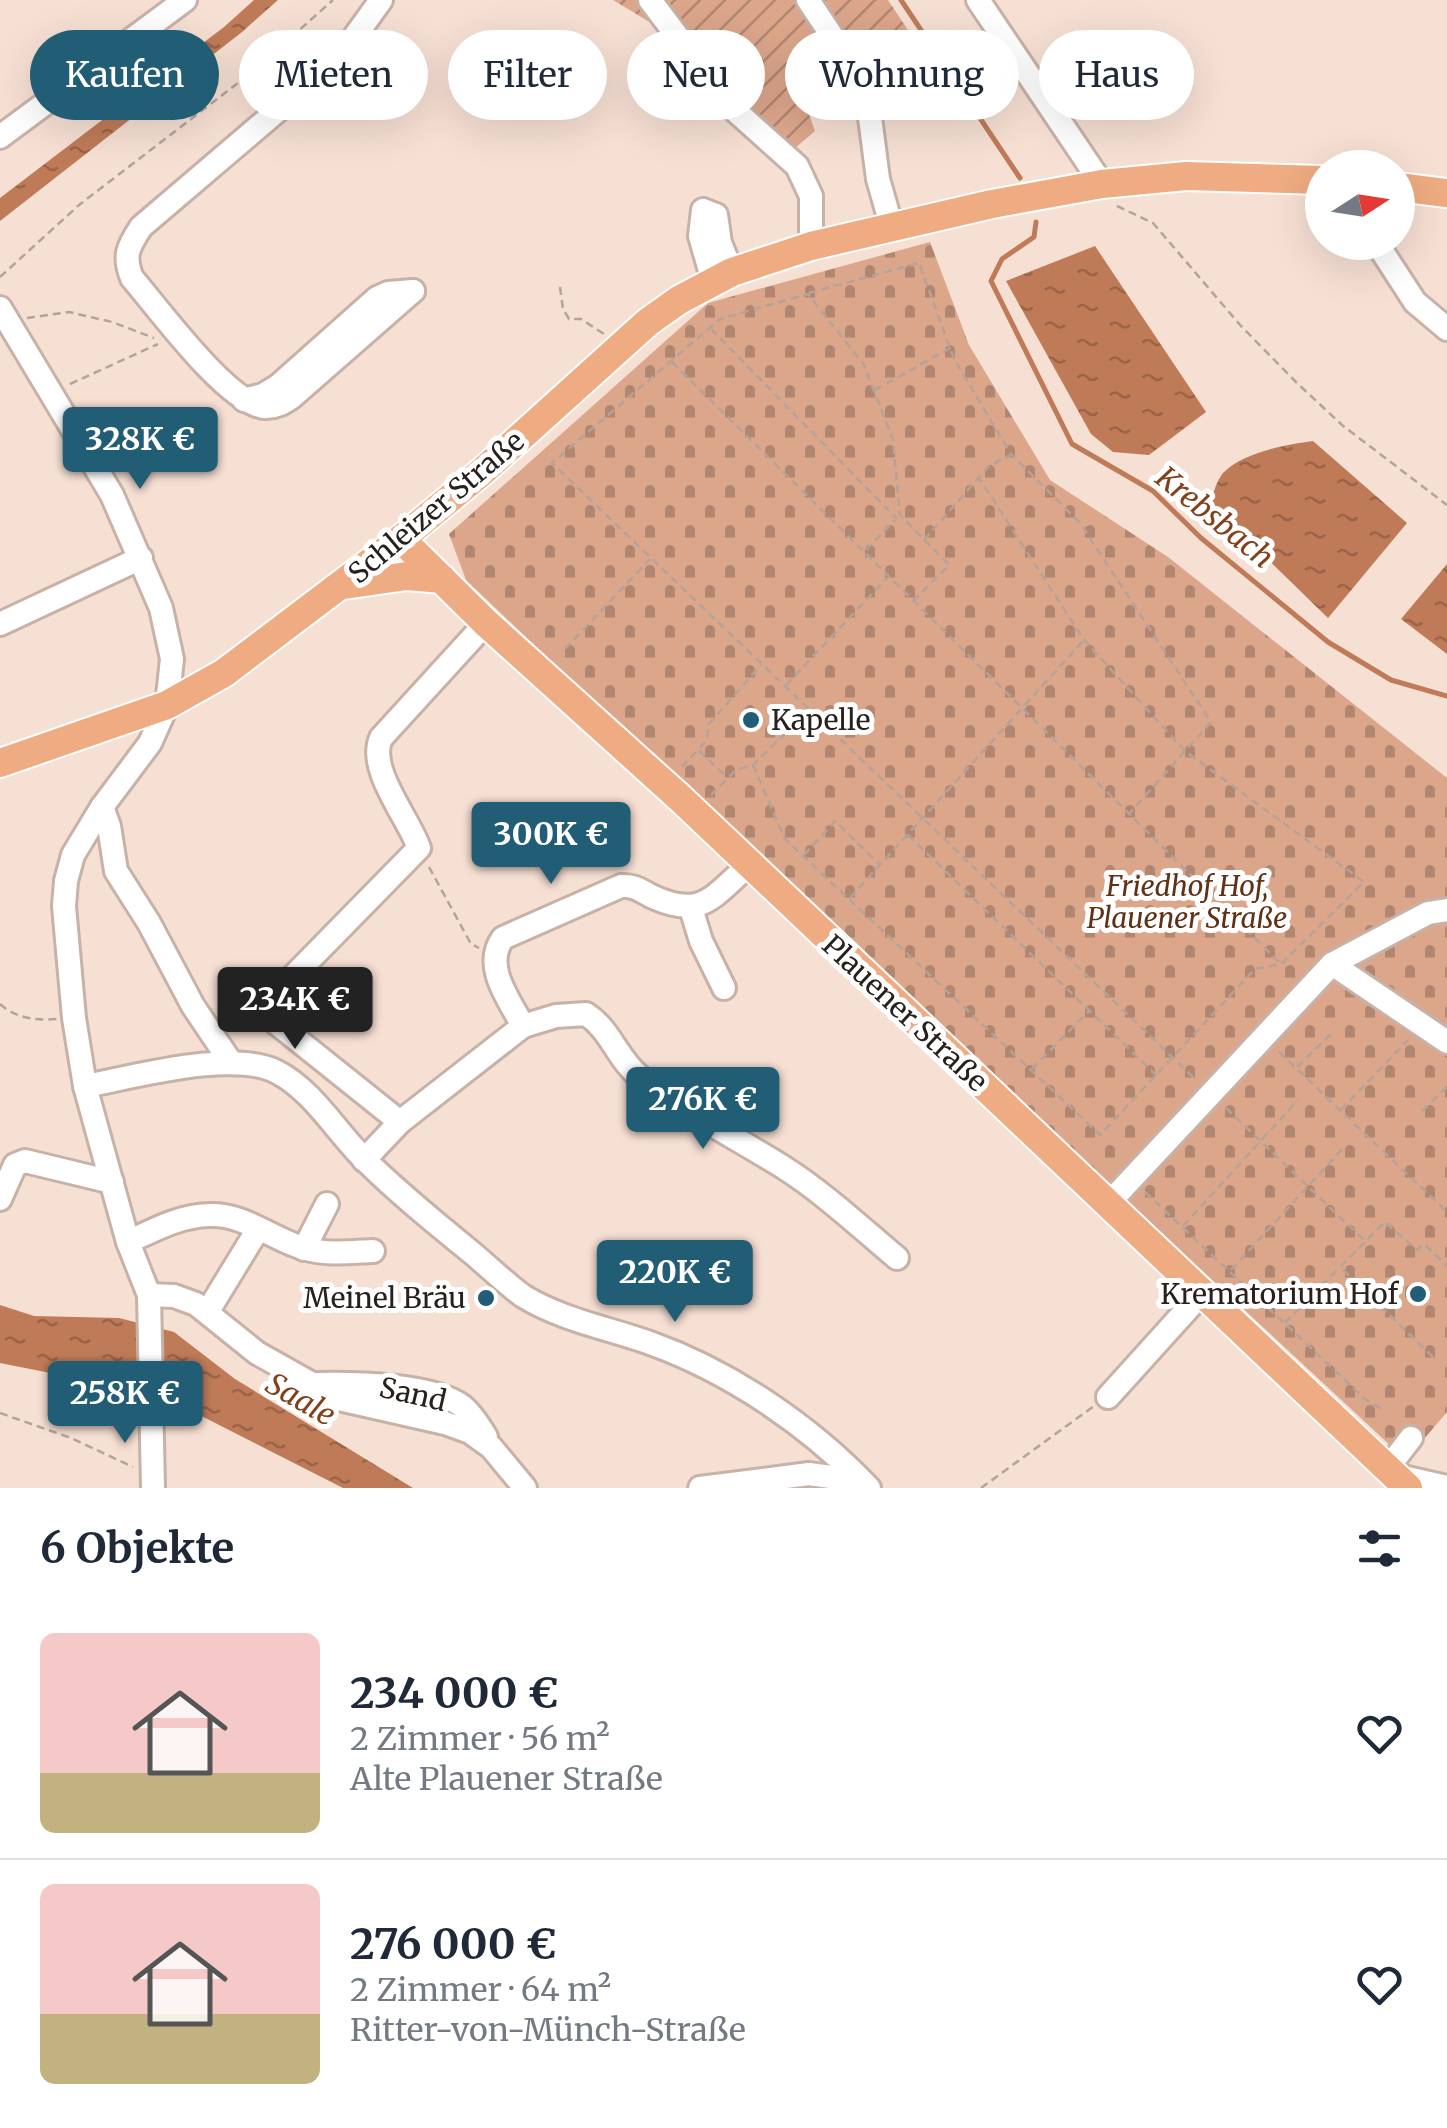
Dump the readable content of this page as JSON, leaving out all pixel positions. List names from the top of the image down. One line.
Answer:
{"streets":{"main road":["Schleizer Straße","Plauener Straße"],"street":["Sand"]},"crossings":[["Schleizer Straße","Plauener Straße"]],"water":["Krebsbach","Saale"],"parks":["Friedhof Hof, Plauener Straße"],"places":["Kapelle","Krematorium Hof","Meinel Bräu"],"north":"right","page":{"chip":["Kaufen","Mieten","Filter","Neu","Wohnung","Haus"],"price":["328K €","300K €","234K €","276K €","220K €","258K €"],"heading":"6 Objekte","list":[{"name":"234 000 €","note":"2 Zimmer · 56 m² · Alte Plauener Straße"},{"name":"276 000 €","note":"2 Zimmer · 64 m² · Ritter-von-Münch-Straße"}]}}
